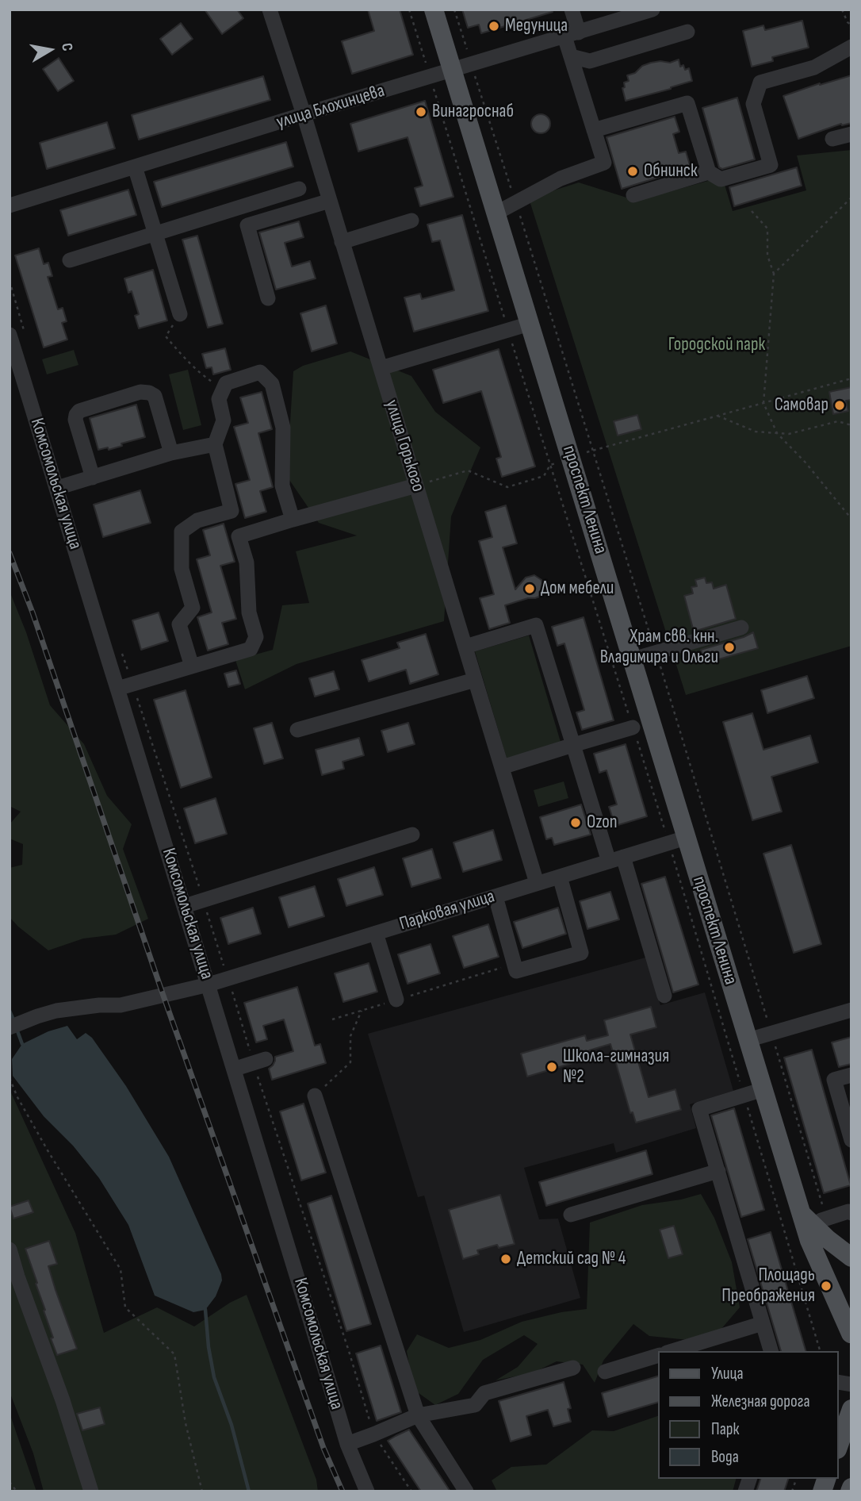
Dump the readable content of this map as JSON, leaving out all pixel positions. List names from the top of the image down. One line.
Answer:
{"streets":{"main road":["проспект Ленина"],"street":["улица Блохинцева","улица Горького","Комсомольская улица","Парковая улица"]},"crossings":[["улица Блохинцева","улица Горького"],["улица Блохинцева","проспект Ленина"],["улица Горького","Парковая улица"],["Комсомольская улица","Парковая улица"],["проспект Ленина","Парковая улица"]],"parks":["Городской парк"],"places":["Медуница","Винагроснаб","Обнинск","Самовар","Дом мебели","Храм свв. кнн. Владимира и Ольги","Ozon","Школа-гимназия №2","Детский сад № 4","Площадь Преображения"],"legend":["Улица","Железная дорога","Парк","Вода"],"north":"right"}
